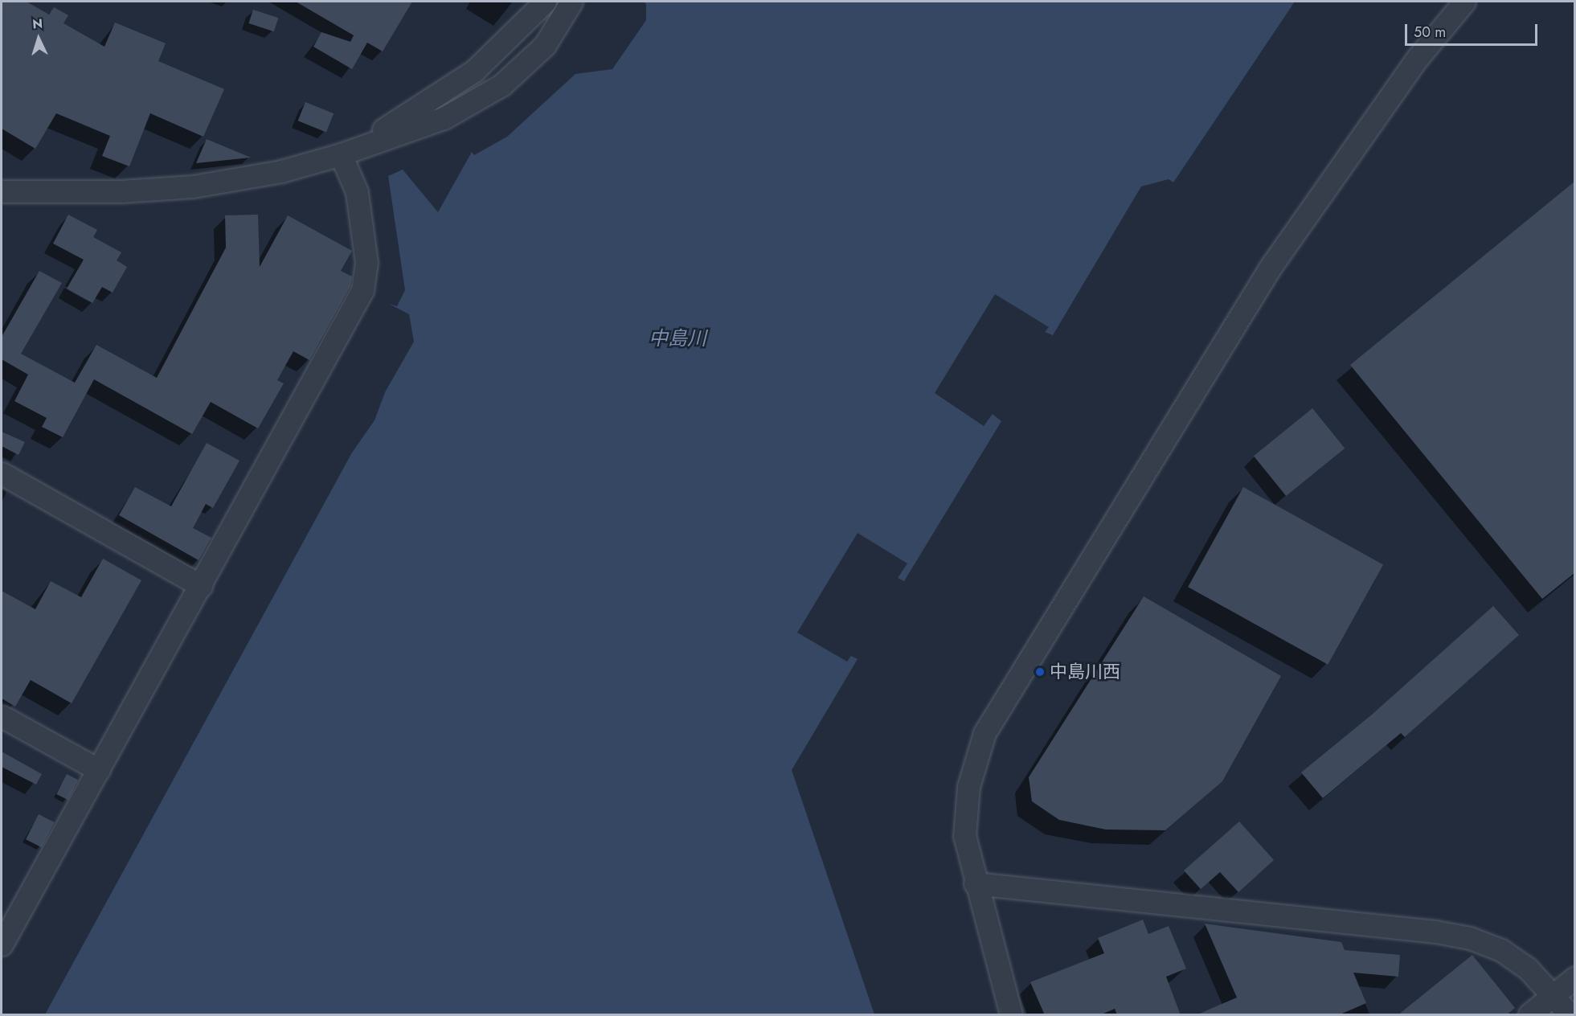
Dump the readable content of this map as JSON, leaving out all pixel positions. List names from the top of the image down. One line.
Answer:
{"water":["中島川"],"places":["中島川西"],"scale_bar":"50 m","north":"top"}
